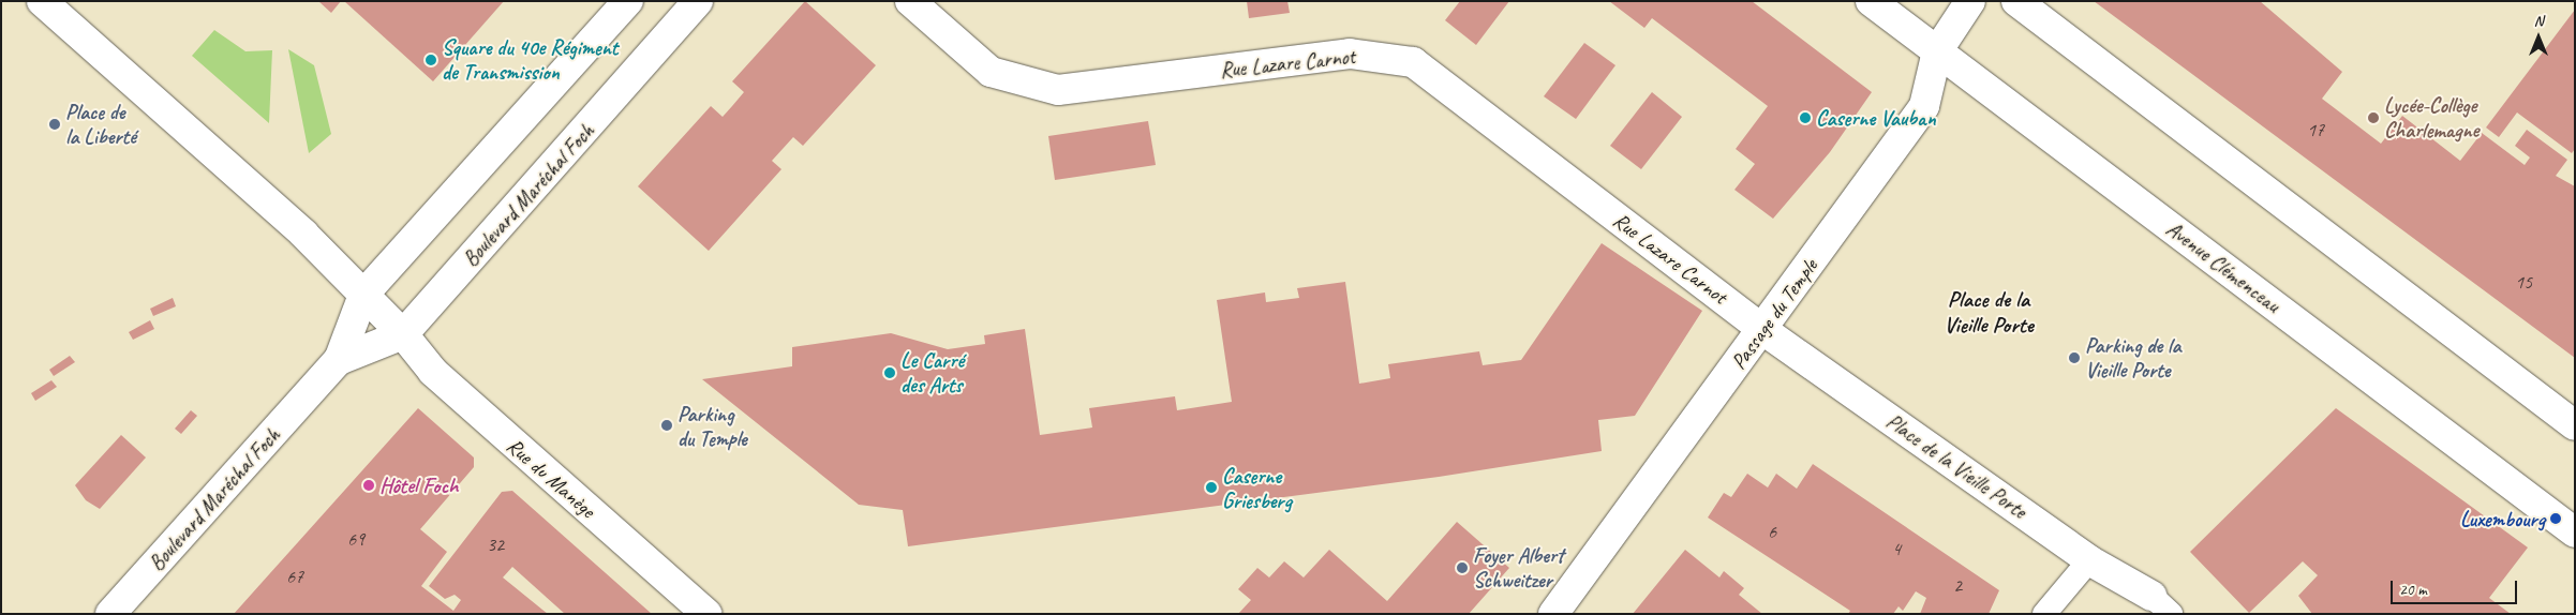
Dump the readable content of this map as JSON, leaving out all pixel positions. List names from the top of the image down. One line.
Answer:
{"streets":{"street":["Rue Lazare Carnot","Boulevard Maréchal Foch","Avenue Clémenceau","Passage du Temple","Place de la Vieille Porte","Rue du Manège"]},"crossings":[["Rue Lazare Carnot","Passage du Temple"],["Rue Lazare Carnot","Place de la Vieille Porte"],["Boulevard Maréchal Foch","Rue du Manège"],["Avenue Clémenceau","Passage du Temple"],["Passage du Temple","Place de la Vieille Porte"]],"districts":["Place de la Vieille Porte"],"places":["Square du 40e Régiment de Transmission","Caserne Vauban","Lycée-Collège Charlemagne","Place de la Liberté","Parking de la Vieille Porte","Le Carré des Arts","Parking du Temple","Hôtel Foch","Caserne Griesberg","Luxembourg","Foyer Albert Schweitzer"],"house_numbers":["17","15","6","69","32","4","67","2"],"scale_bar":"20 m","north":"top"}
